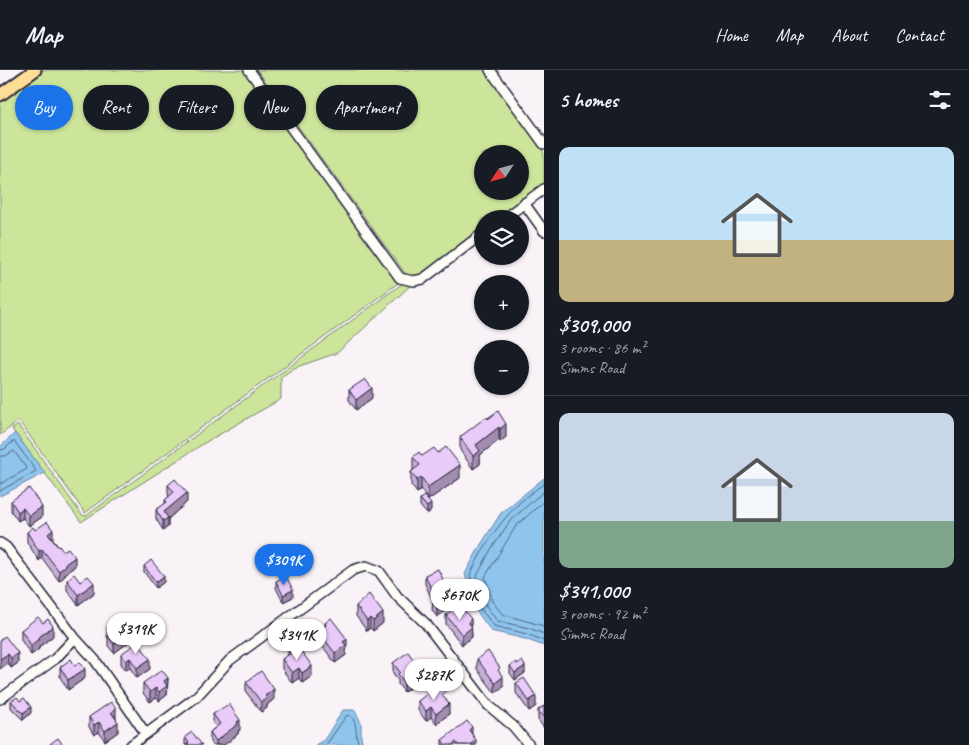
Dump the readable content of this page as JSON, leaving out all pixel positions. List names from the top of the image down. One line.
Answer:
{"north":"bottom left","page":{"header":"Map","nav":["Home","Map","About","Contact"],"heading":"5 homes","chip":["Buy","Rent","Filters","New","Apartment"],"list":[{"name":"$309,000","note":"3 rooms · 86 m² · Simms Road"},{"name":"$341,000","note":"3 rooms · 92 m² · Simms Road"}],"map_buttons":["+","−"],"price":["$309K","$670K","$319K","$341K","$287K"]}}
